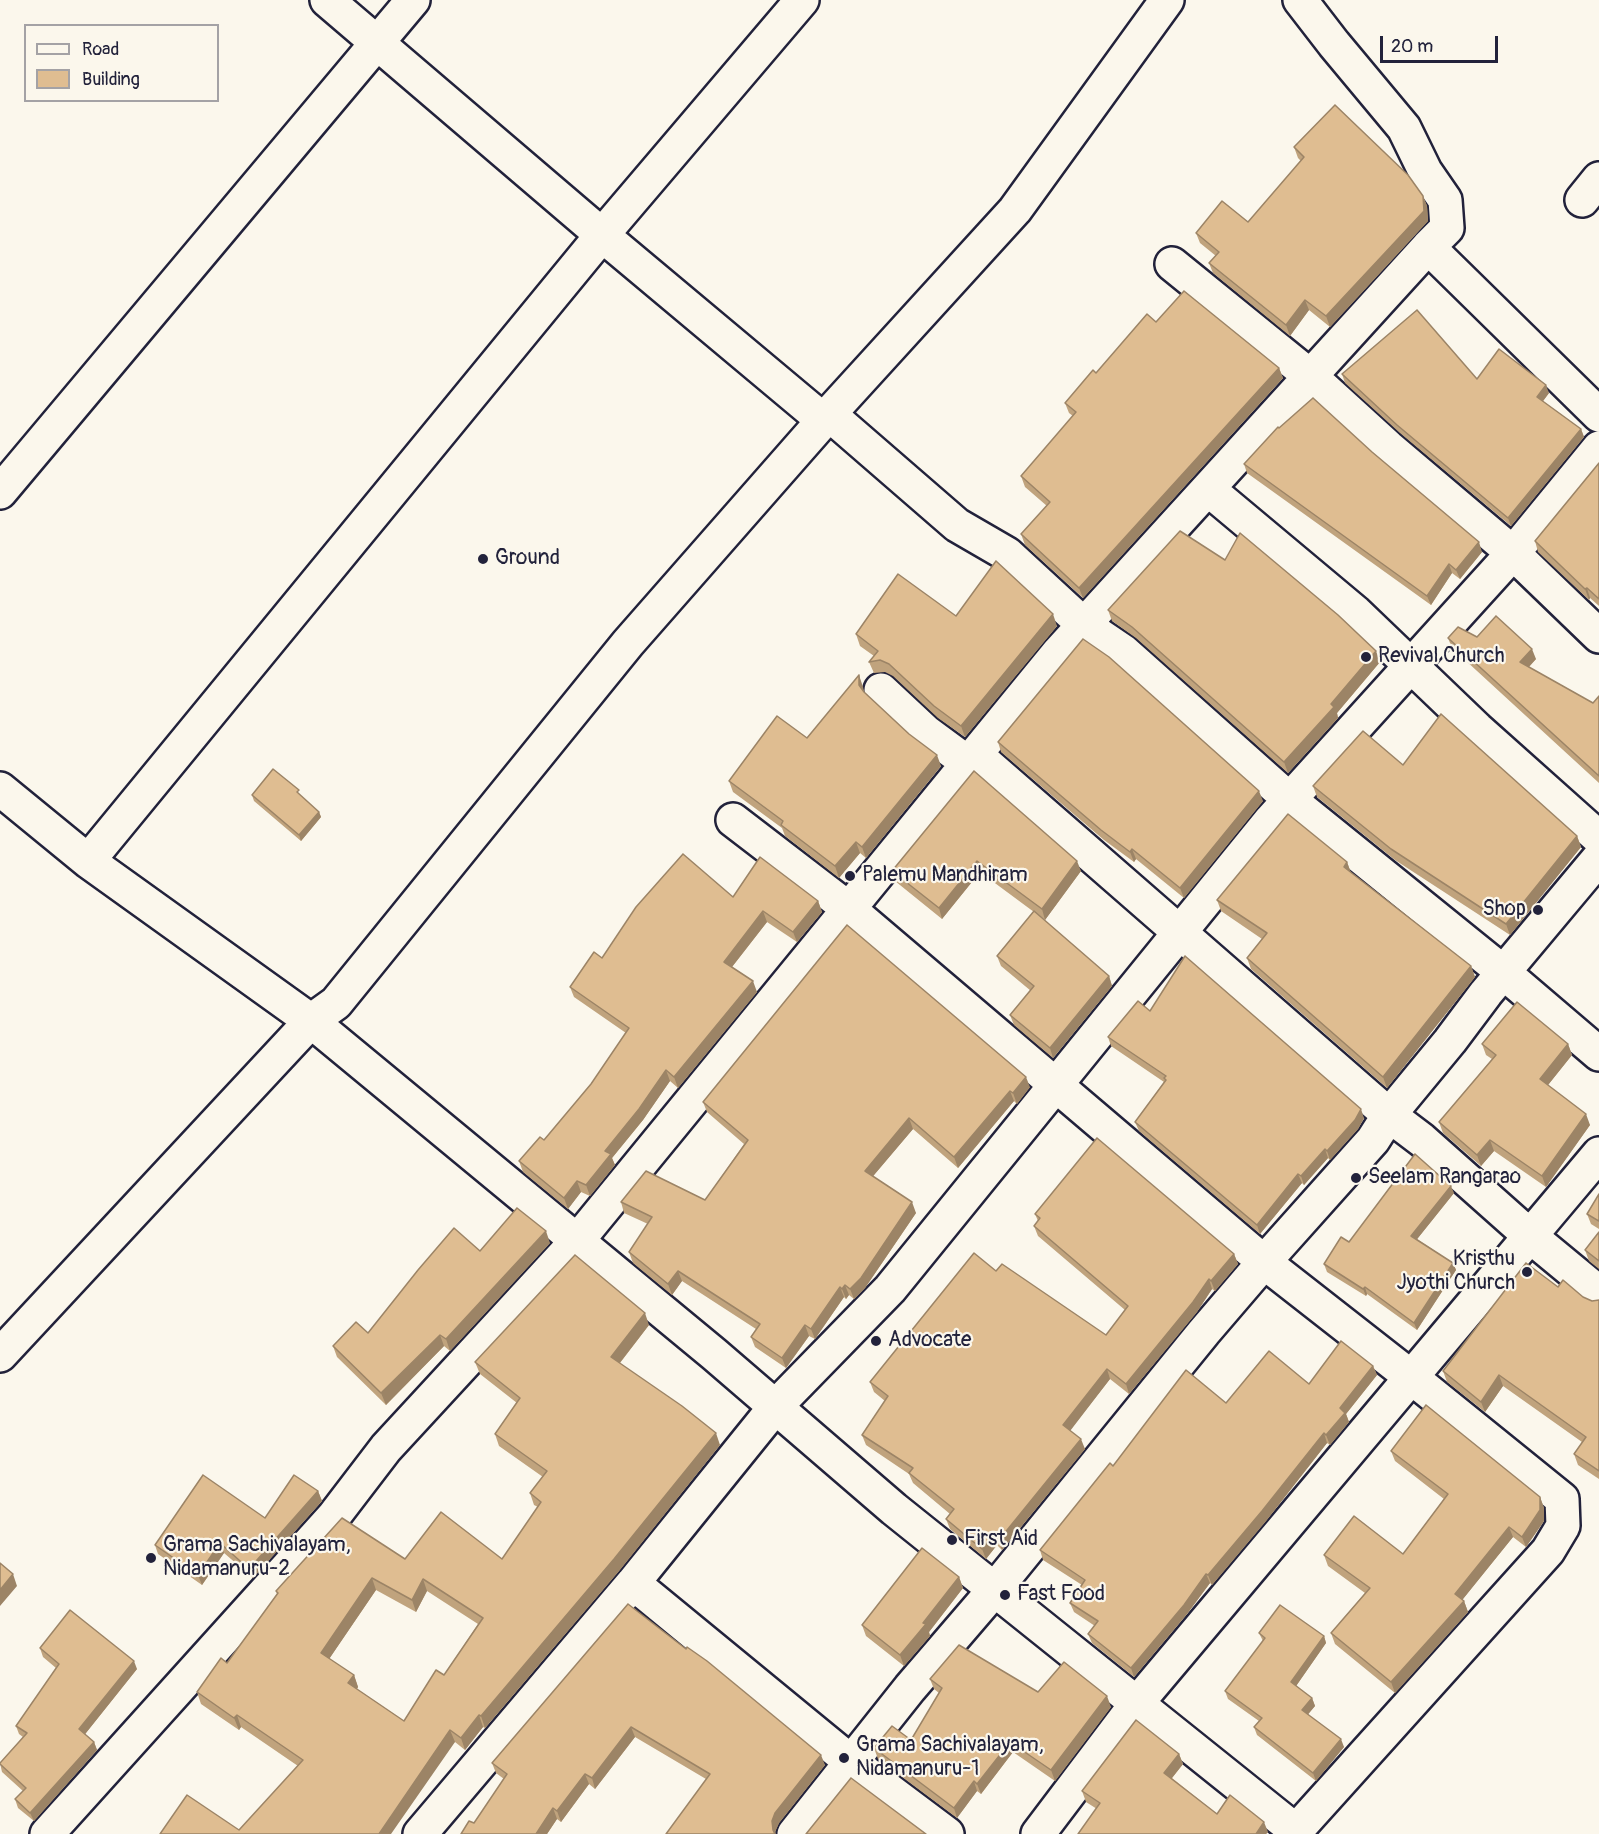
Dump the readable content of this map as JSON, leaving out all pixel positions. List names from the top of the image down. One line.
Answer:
{"places":["Ground","Revival Church","Palemu Mandhiram","Shop","Seelam Rangarao","Kristhu Jyothi Church","Advocate","First Aid","Grama Sachivalayam, Nidamanuru-2","Fast Food","Grama Sachivalayam, Nidamanuru-1"],"legend":["Road","Building"],"scale_bar":"20 m"}
